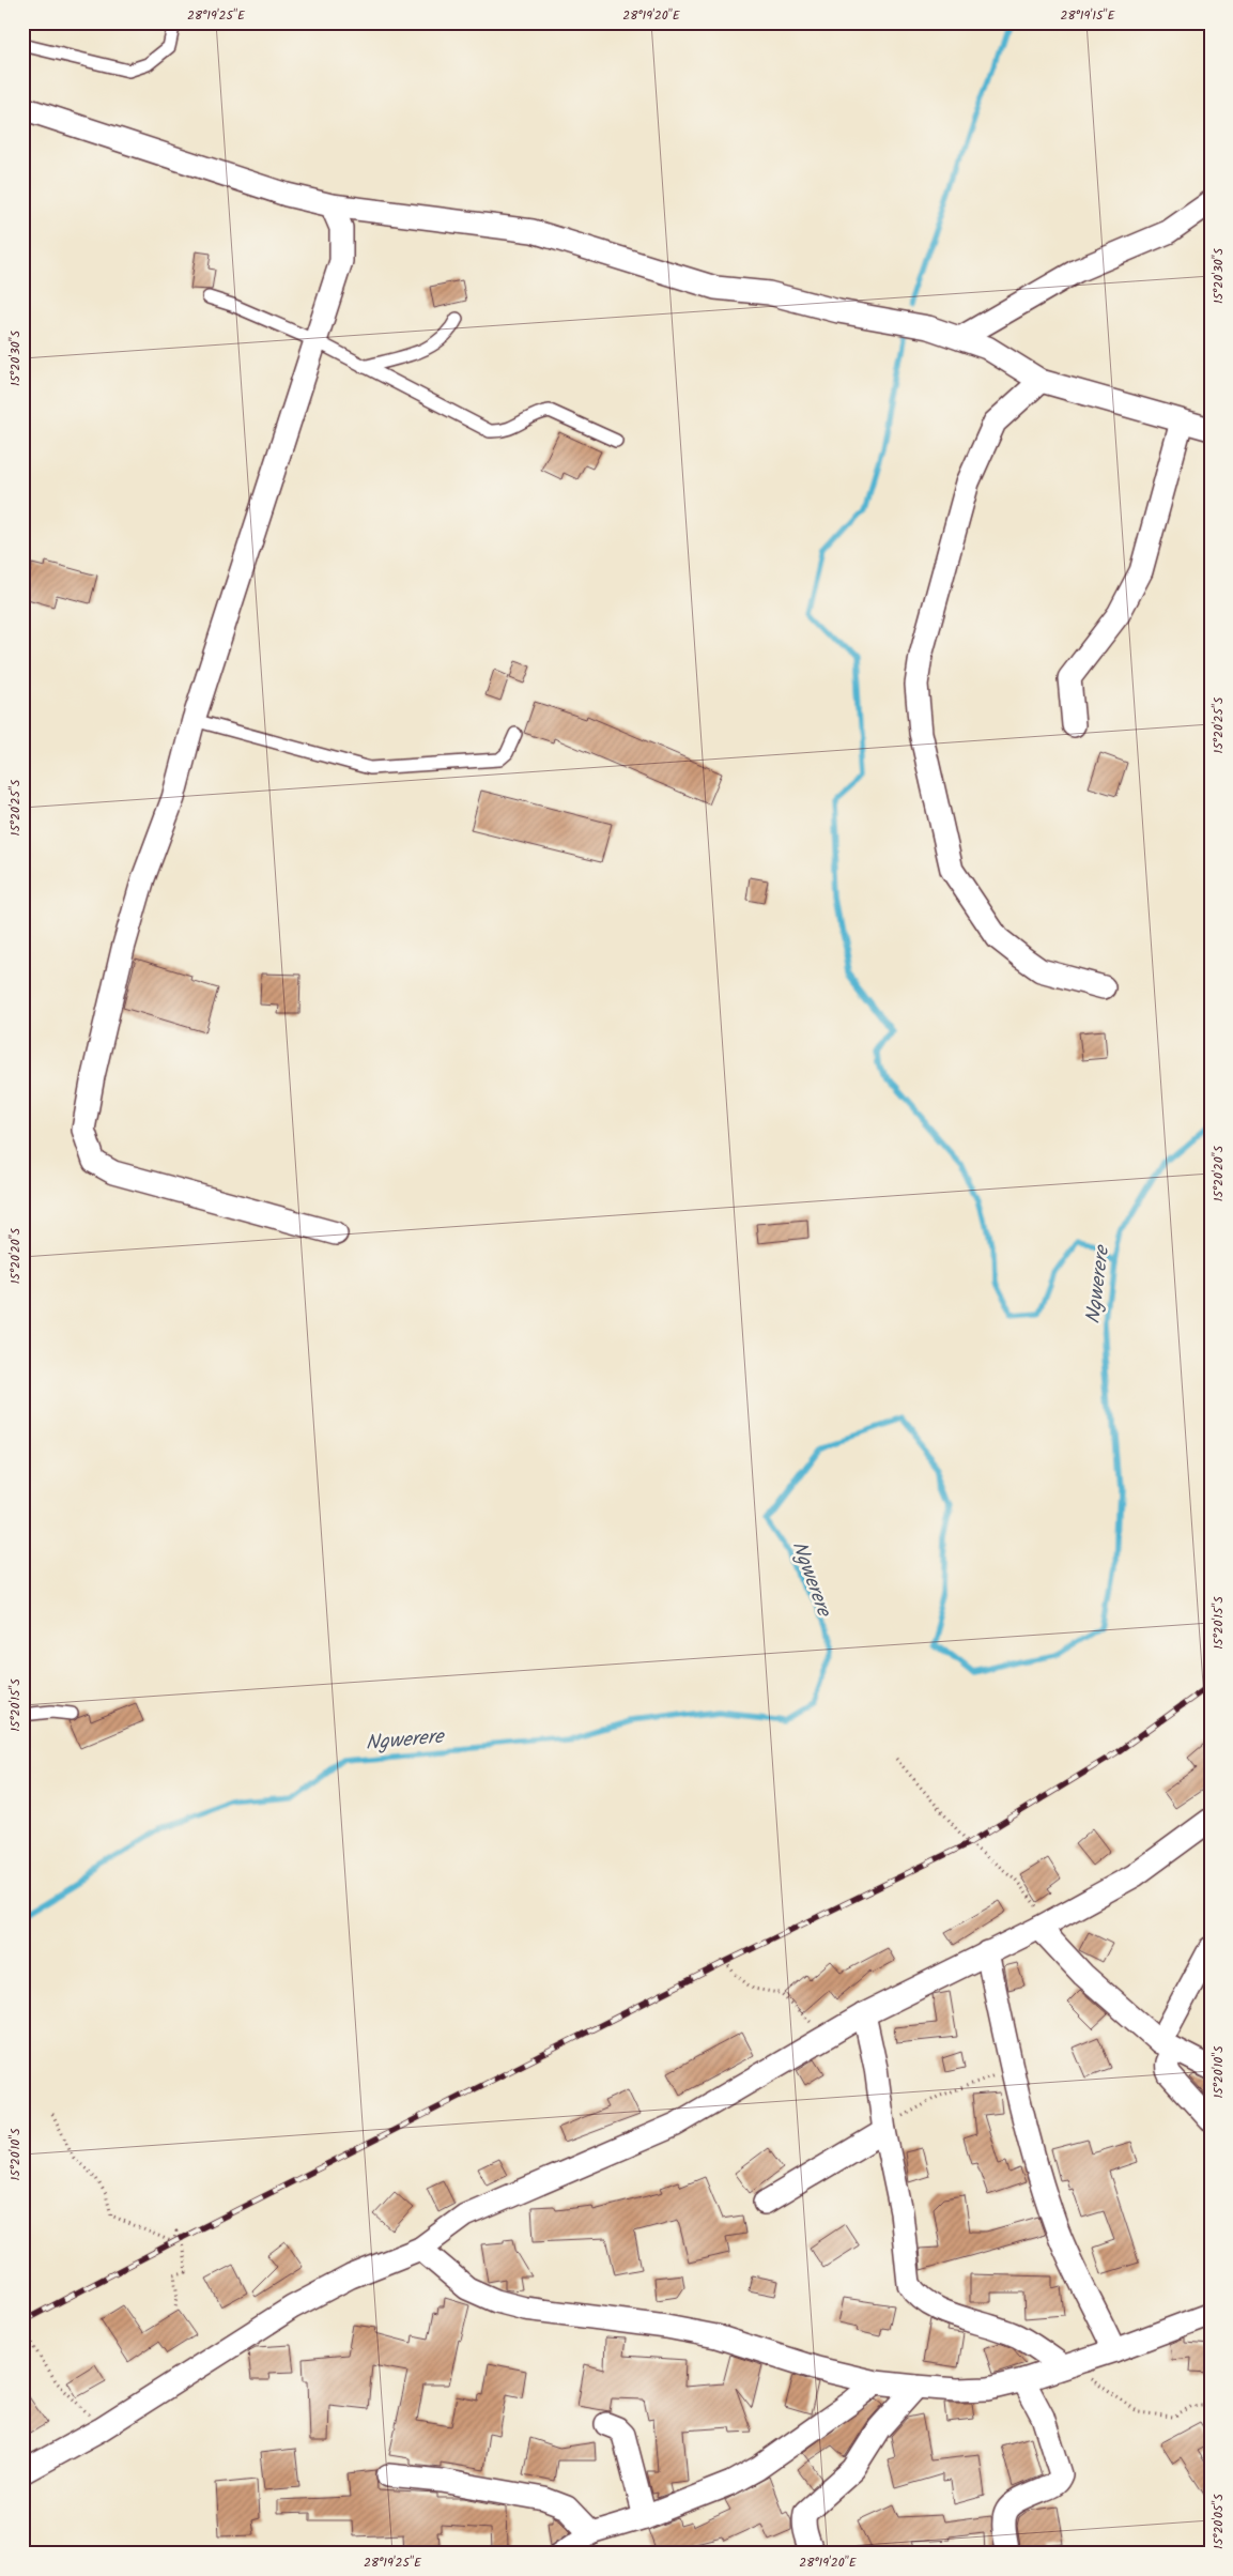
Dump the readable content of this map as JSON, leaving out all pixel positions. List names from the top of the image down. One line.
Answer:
{"water":["Ngwerere"],"coordinates":["28°19'25\"E","28°19'20\"E","28°19'15\"E","15°20'30\"S","15°20'25\"S","15°20'20\"S","15°20'15\"S","15°20'10\"S","15°20'05\"S"]}
